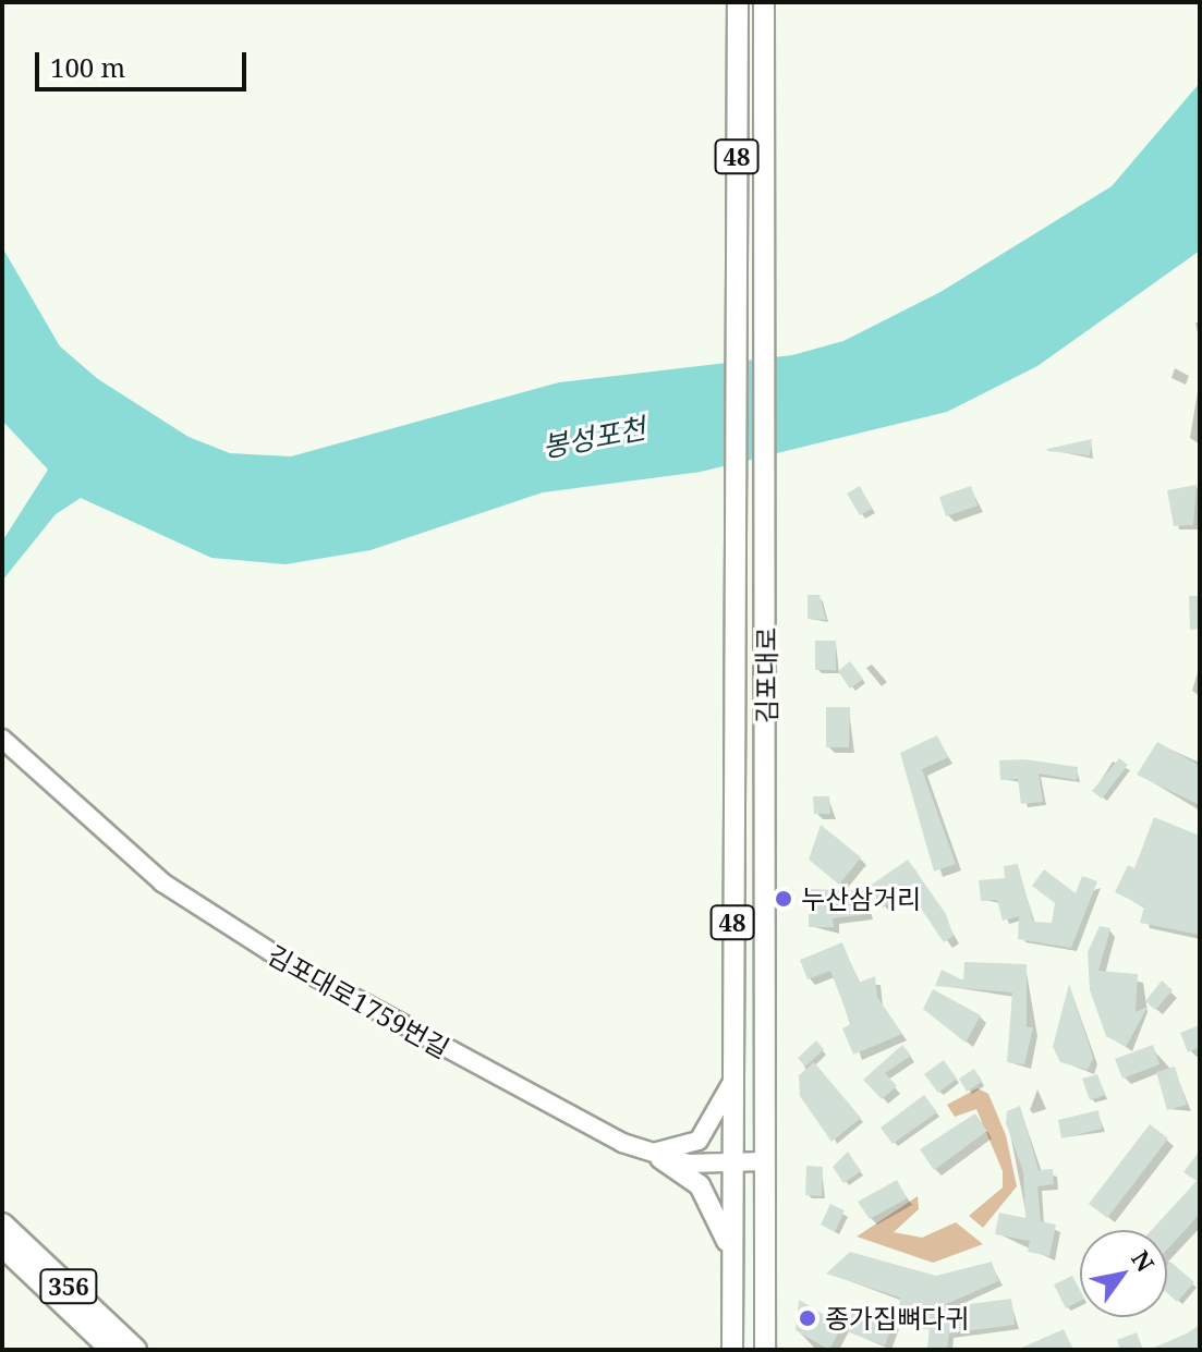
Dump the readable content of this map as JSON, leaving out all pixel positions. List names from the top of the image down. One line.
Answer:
{"streets":{"highway":["356"],"main road":["48","김포대로"],"street":["김포대로1759번길"]},"crossings":[["김포대로","김포대로1759번길"]],"water":["봉성포천"],"places":["누산삼거리","종가집뼈다귀"],"scale_bar":"100 m","north":"top right"}
